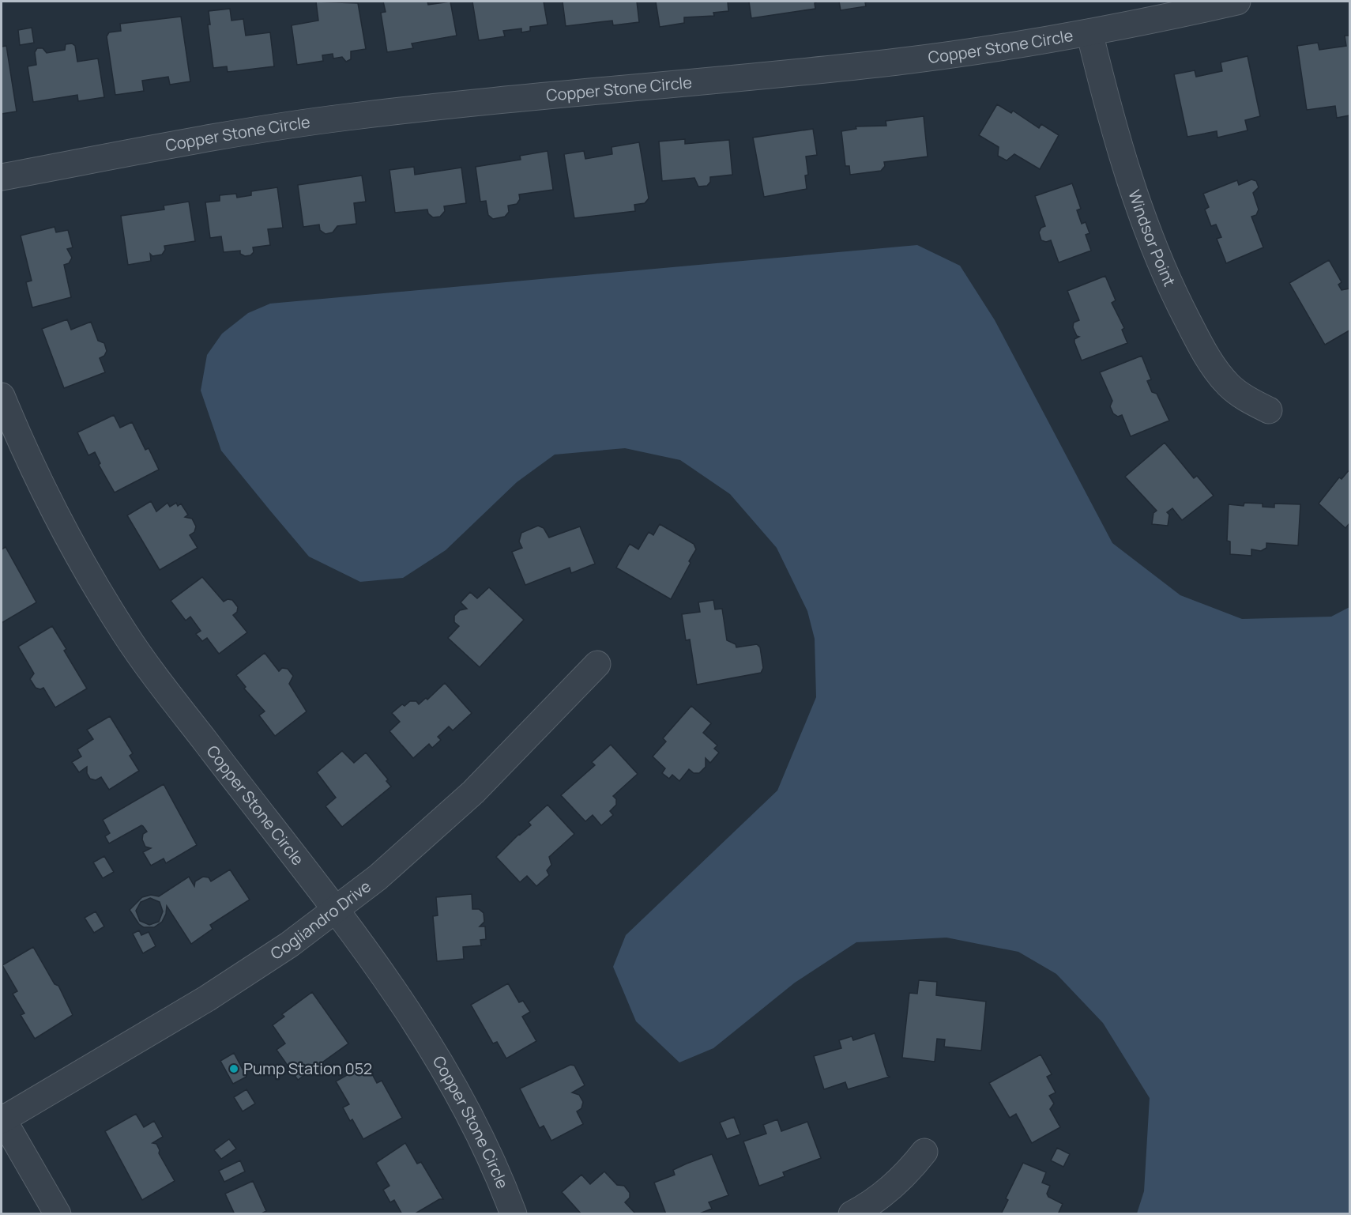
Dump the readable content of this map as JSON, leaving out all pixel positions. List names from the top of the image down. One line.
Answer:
{"streets":{"street":["Copper Stone Circle","Windsor Point","Cogliandro Drive"]},"crossings":[["Copper Stone Circle","Windsor Point"],["Copper Stone Circle","Cogliandro Drive"]],"places":["Pump Station 052"]}
